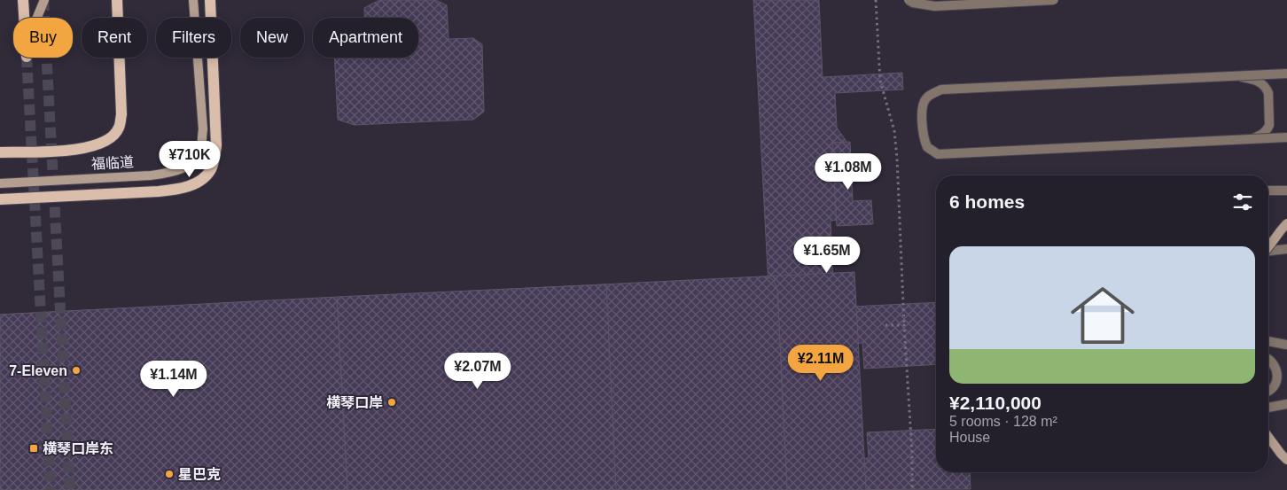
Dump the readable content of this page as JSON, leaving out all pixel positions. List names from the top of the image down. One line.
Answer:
{"streets":{"main road":["福临道"]},"places":{"other":["7-Eleven","横琴口岸","星巴克"],"transit":["横琴口岸东"]},"page":{"chip":["Buy","Rent","Filters","New","Apartment"],"price":["¥710K","¥1.08M","¥1.65M","¥2.11M","¥2.07M","¥1.14M"],"heading":"6 homes","list":[{"name":"¥2,110,000","note":"5 rooms · 128 m² · House"}]}}
